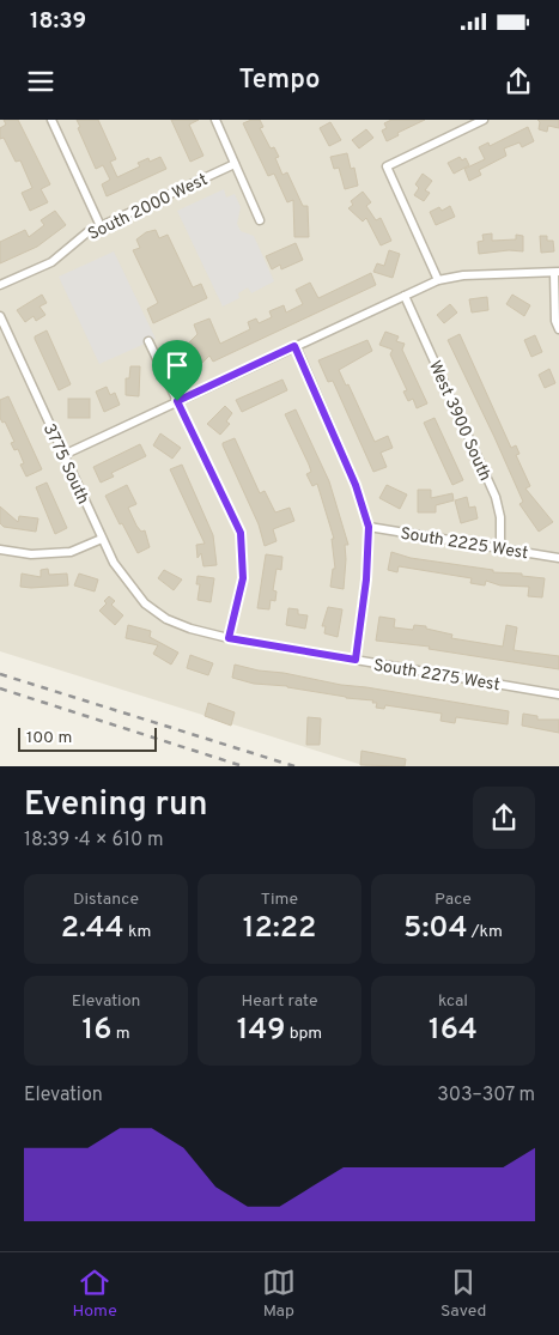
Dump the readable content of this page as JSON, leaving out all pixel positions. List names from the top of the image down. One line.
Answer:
{"streets":{"street":["South 2000 West","West 3900 South","3775 South","South 2225 West","South 2275 West"]},"crossings":[["West 3900 South","South 2225 West"],["3775 South","South 2275 West"]],"scale_bar":"100 m","page":{"status":"18:39","header":"Tempo","scale":"100 m","heading":["Evening run","18:39 · 4 × 610 m"],"stats":[["Distance","2.44 km"],["Time","12:22"],["Pace","5:04 /km"],["Elevation","16 m"],["Heart rate","149 bpm"],["kcal","164"]],"chart":["Elevation","303–307 m"],"tabs":["Home","Map","Saved"]}}
